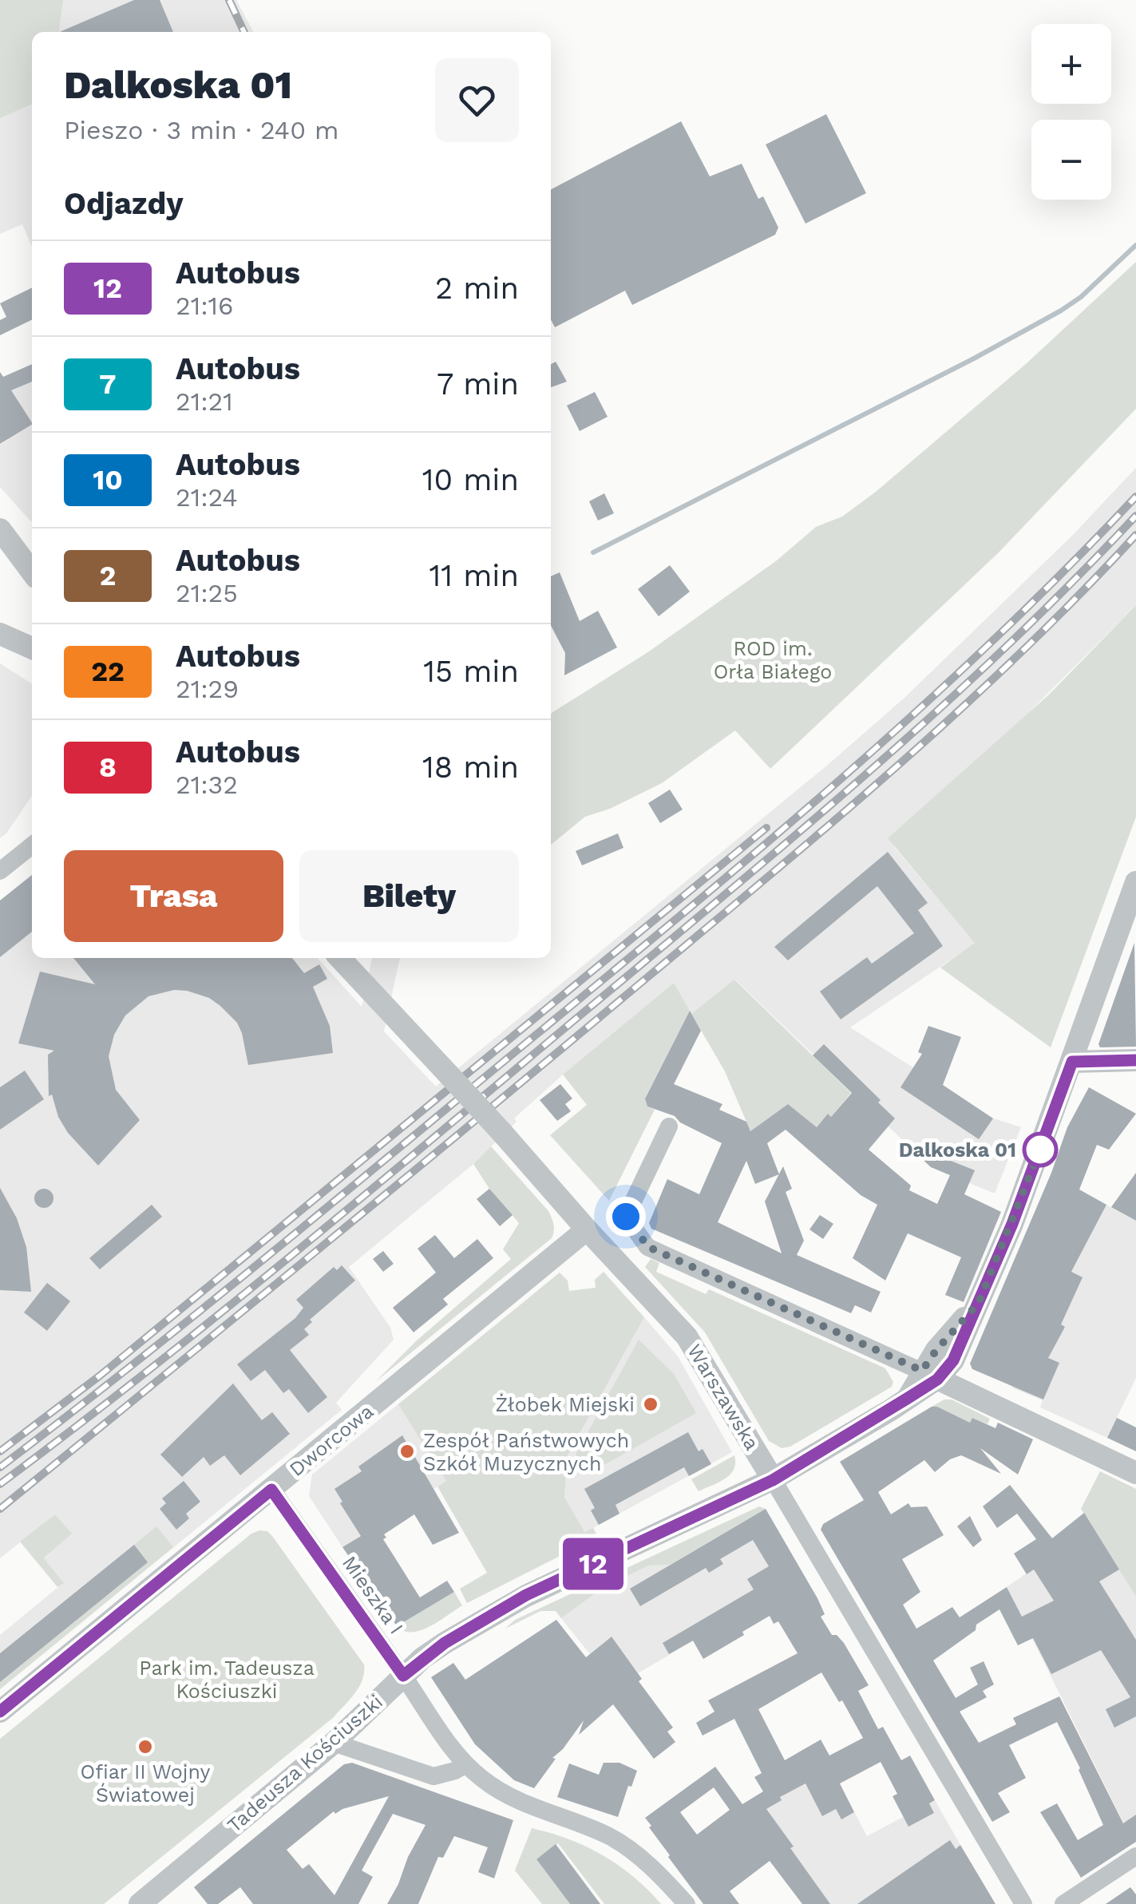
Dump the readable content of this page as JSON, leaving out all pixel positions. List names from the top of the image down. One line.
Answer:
{"streets":{"street":["Warszawska","Dworcowa","Mieszka I","Tadeusza Kościuszki"]},"crossings":[["Warszawska","Dworcowa"],["Warszawska","Tadeusza Kościuszki"],["Dworcowa","Mieszka I"],["Mieszka I","Tadeusza Kościuszki"]],"parks":["ROD im. Orła Białego","Park im. Tadeusza Kościuszki"],"places":["Dalkoska 01","Żłobek Miejski","Zespół Państwowych Szkół Muzycznych","Ofiar II Wojny Światowej"],"lines":["bus line 12"],"page":{"on_map":"12","map_buttons":["+","−"],"heading":[["Dalkoska 01","Pieszo · 3 min · 240 m"],"Odjazdy"],"list":[{"mark":"12","name":"Autobus","note":"21:16","value":"2 min"},{"mark":"7","name":"Autobus","note":"21:21","value":"7 min"},{"mark":"10","name":"Autobus","note":"21:24","value":"10 min"},{"mark":"2","name":"Autobus","note":"21:25","value":"11 min"},{"mark":"22","name":"Autobus","note":"21:29","value":"15 min"},{"mark":"8","name":"Autobus","note":"21:32","value":"18 min"}],"buttons":["Trasa","Bilety"]}}
